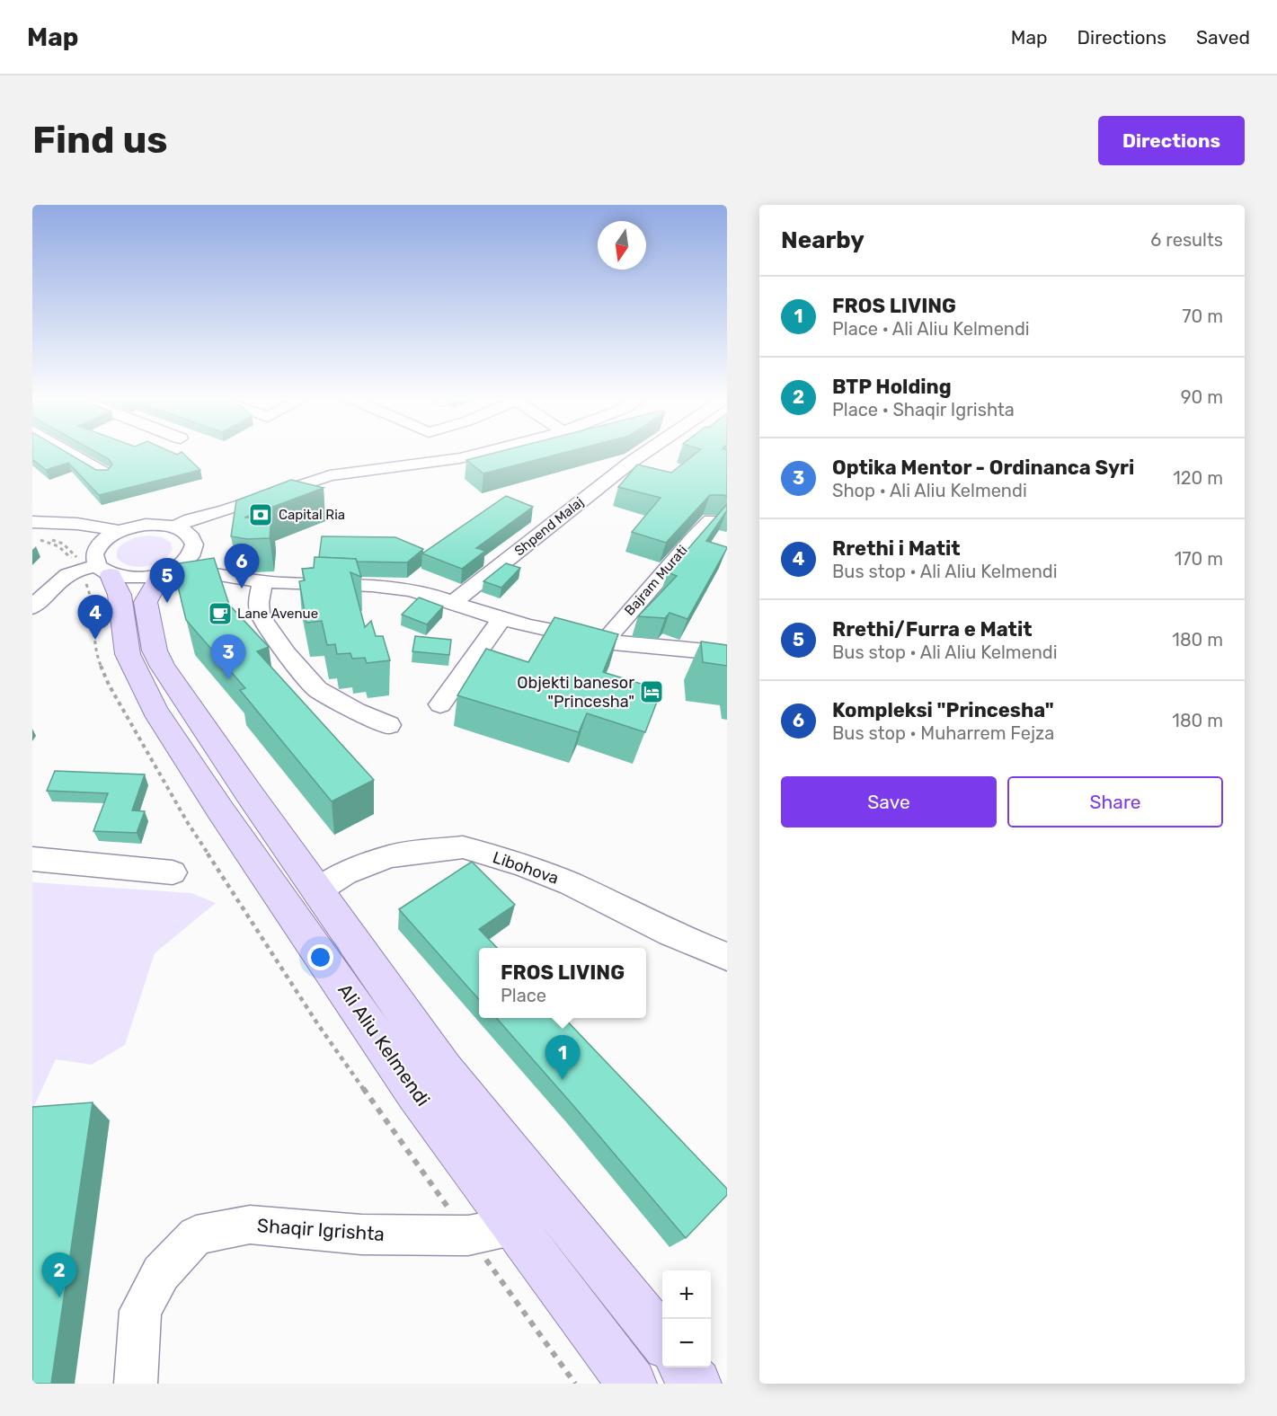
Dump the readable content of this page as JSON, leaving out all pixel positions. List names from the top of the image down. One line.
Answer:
{"streets":{"main road":["Ali Aliu Kelmendi"],"street":["Shpend Malaj","Bajram Murati","Libohova","Shaqir Igrishta"]},"crossings":[["Libohova","Ali Aliu Kelmendi"],["Ali Aliu Kelmendi","Shaqir Igrishta"]],"places":{"bank":["Capital Ria"],"cafe":["Lane Avenue"],"hotel":["Objekti banesor \"Princesha\""]},"north":"bottom","page":{"header":"Map","nav":["Map","Directions","Saved"],"buttons":["Directions",["Save","Share"]],"title":"Find us","heading":["Nearby","6 results"],"list":[{"mark":"1","name":"FROS LIVING","note":"Place · Ali Aliu Kelmendi","value":"70 m"},{"mark":"2","name":"BTP Holding","note":"Place · Shaqir Igrishta","value":"90 m"},{"mark":"3","name":"Optika Mentor - Ordinanca Syri","note":"Shop · Ali Aliu Kelmendi","value":"120 m"},{"mark":"4","name":"Rrethi i Matit","note":"Bus stop · Ali Aliu Kelmendi","value":"170 m"},{"mark":"5","name":"Rrethi/Furra e Matit","note":"Bus stop · Ali Aliu Kelmendi","value":"180 m"},{"mark":"6","name":"Kompleksi \"Princesha\"","note":"Bus stop · Muharrem Fejza","value":"180 m"}],"pins":["6","5","4","3","1","2"],"popup":["FROS LIVING","Place"],"map_buttons":["+","−"]}}
